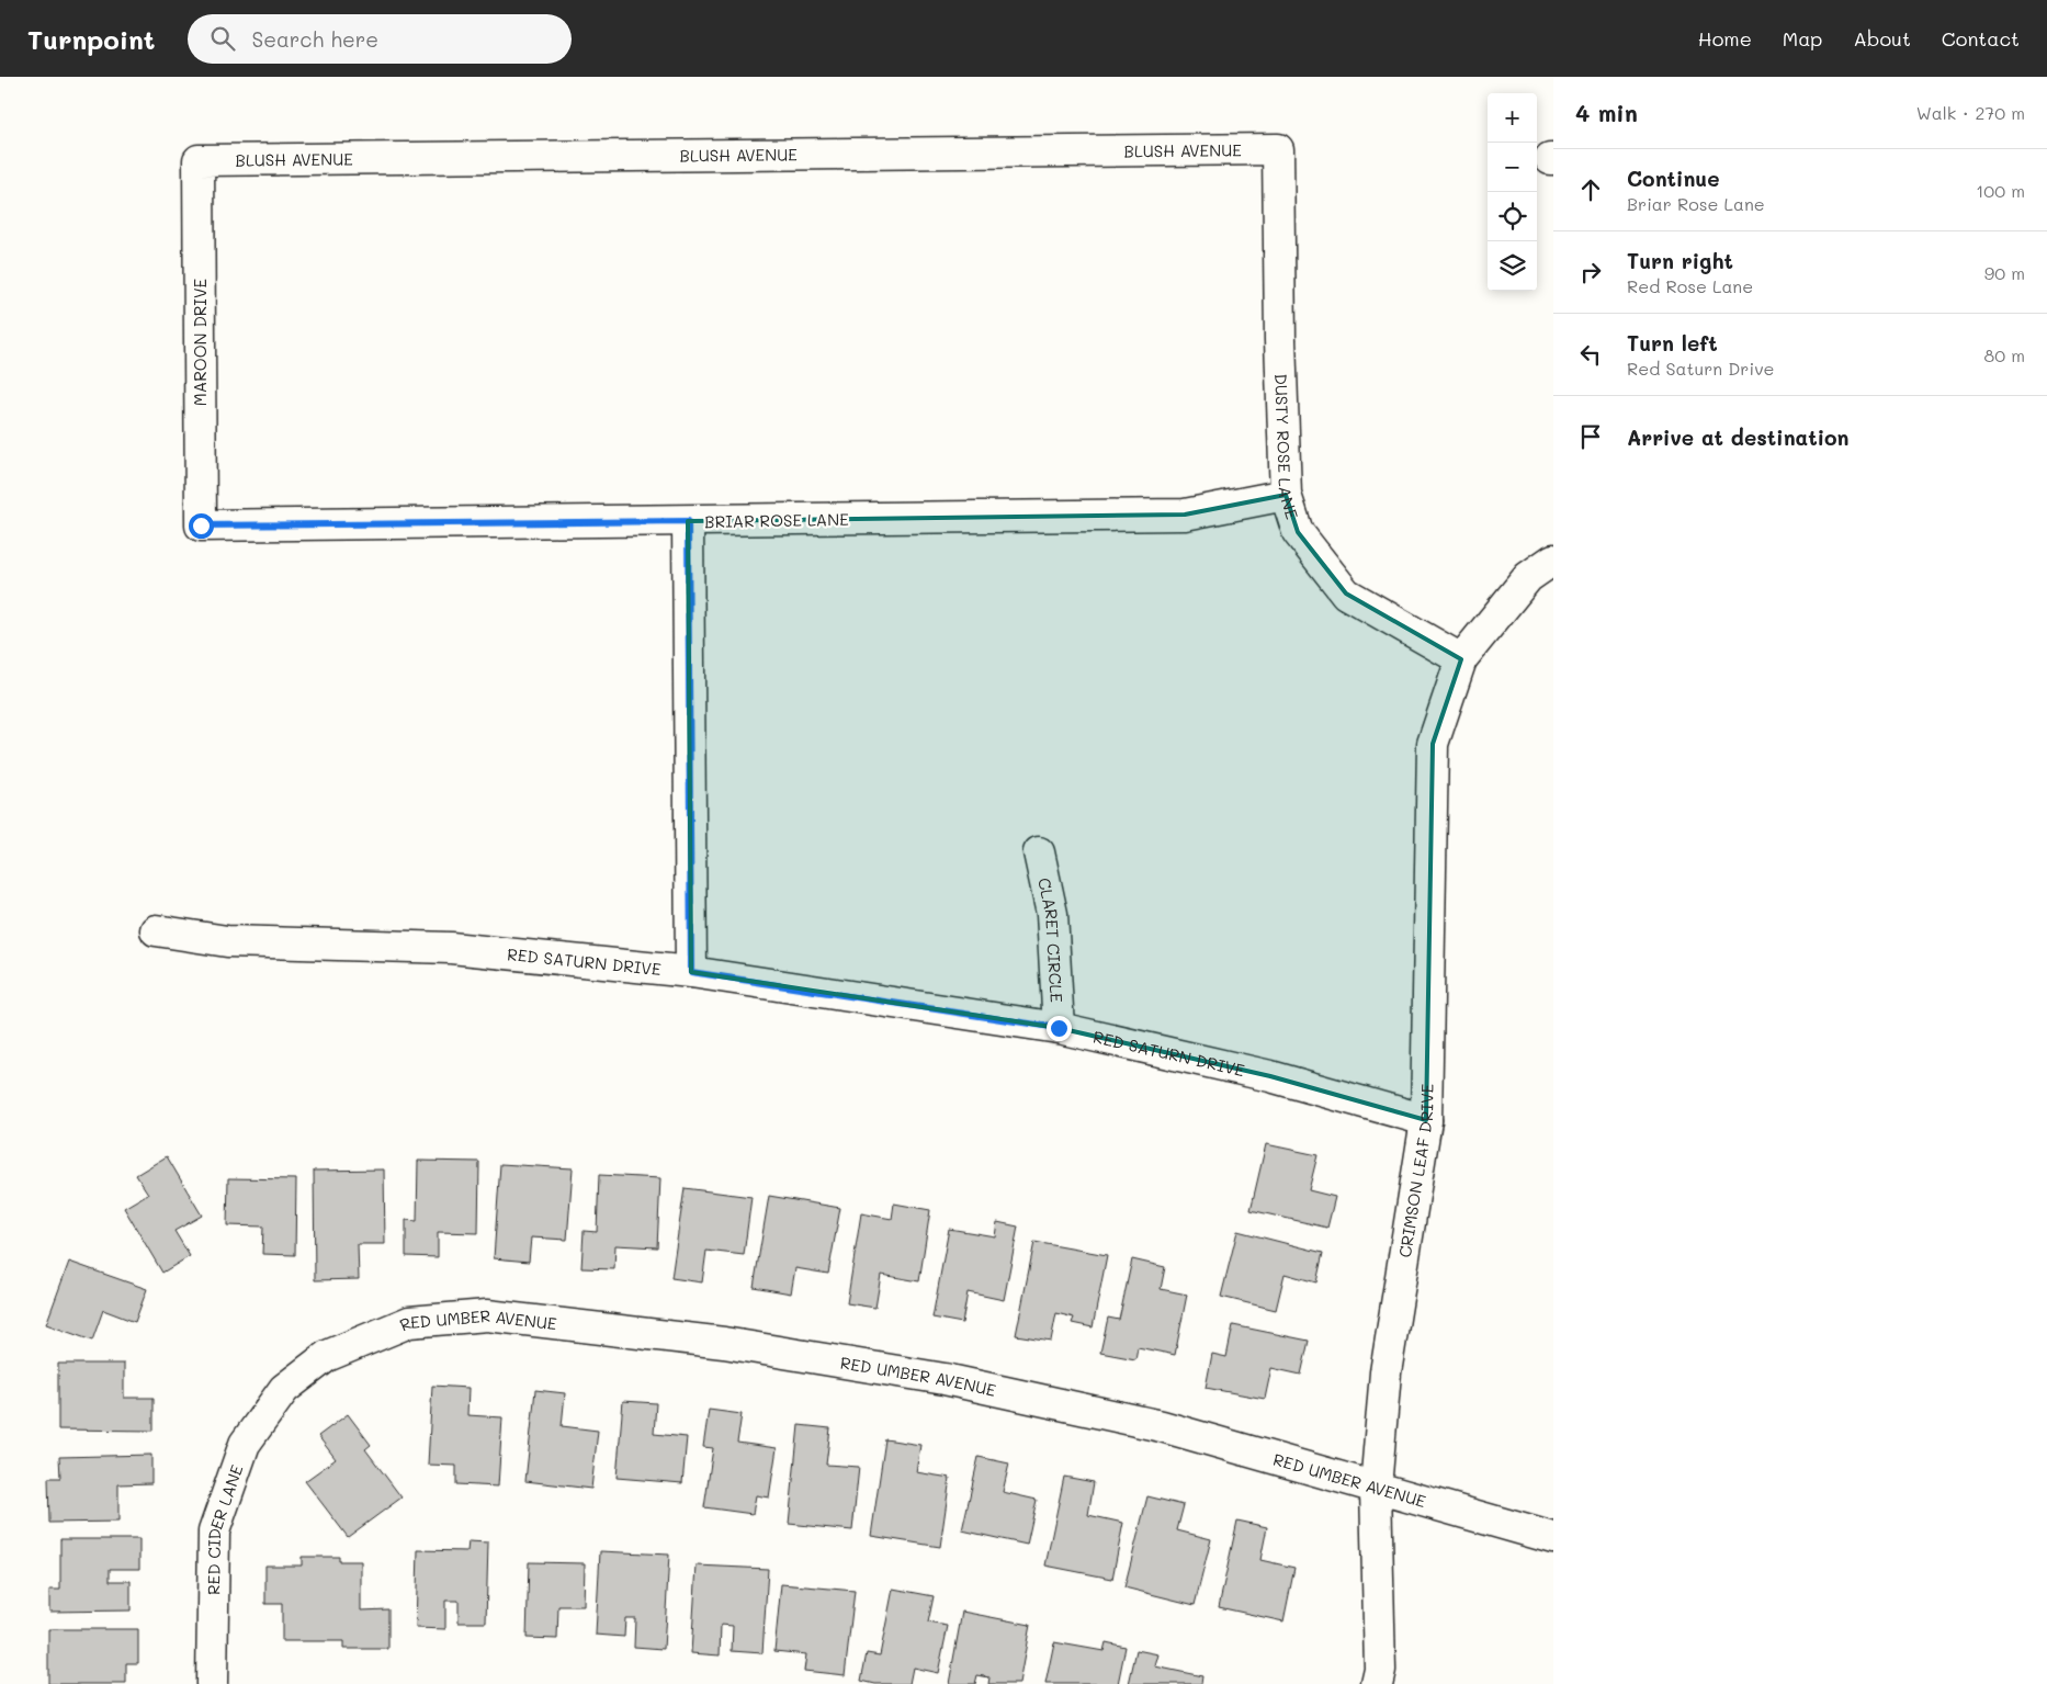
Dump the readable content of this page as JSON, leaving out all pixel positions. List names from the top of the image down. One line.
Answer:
{"streets":{"street":["BLUSH AVENUE","MAROON DRIVE","DUSTY ROSE LANE","BRIAR ROSE LANE","CLARET CIRCLE","RED SATURN DRIVE","CRIMSON LEAF DRIVE","RED UMBER AVENUE","RED CIDER LANE"]},"crossings":[["BLUSH AVENUE","MAROON DRIVE"],["BLUSH AVENUE","DUSTY ROSE LANE"],["MAROON DRIVE","BRIAR ROSE LANE"],["DUSTY ROSE LANE","BRIAR ROSE LANE"],["DUSTY ROSE LANE","CRIMSON LEAF DRIVE"],["CLARET CIRCLE","RED SATURN DRIVE"],["RED SATURN DRIVE","CRIMSON LEAF DRIVE"],["CRIMSON LEAF DRIVE","RED UMBER AVENUE"],["RED UMBER AVENUE","RED CIDER LANE"]],"page":{"header":"Turnpoint","search":"Search here","nav":["Home","Map","About","Contact"],"heading":["4 min","Walk · 270 m"],"map_buttons":["+","−"],"list":[["Continue","Briar Rose Lane","100 m"],["Turn right","Red Rose Lane","90 m"],["Turn left","Red Saturn Drive","80 m"],"Arrive at destination"]}}
